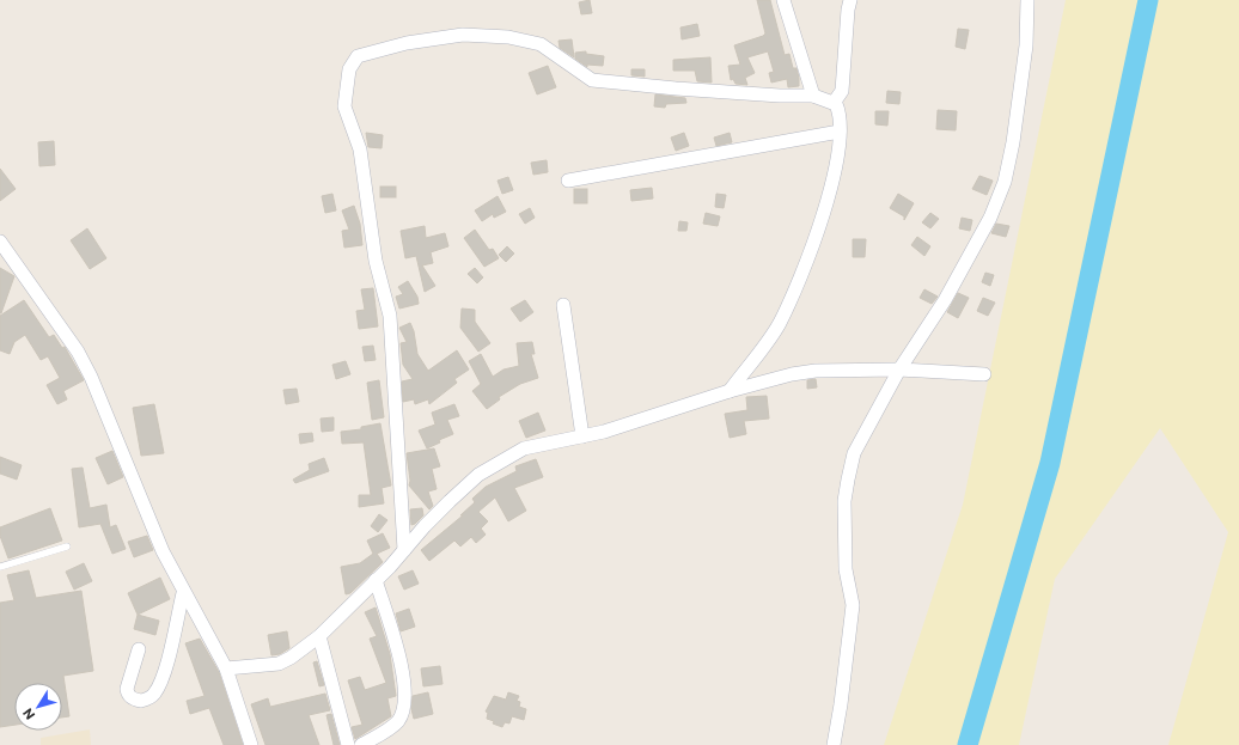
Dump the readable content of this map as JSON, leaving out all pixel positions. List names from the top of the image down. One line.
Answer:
{"north":"bottom left"}
